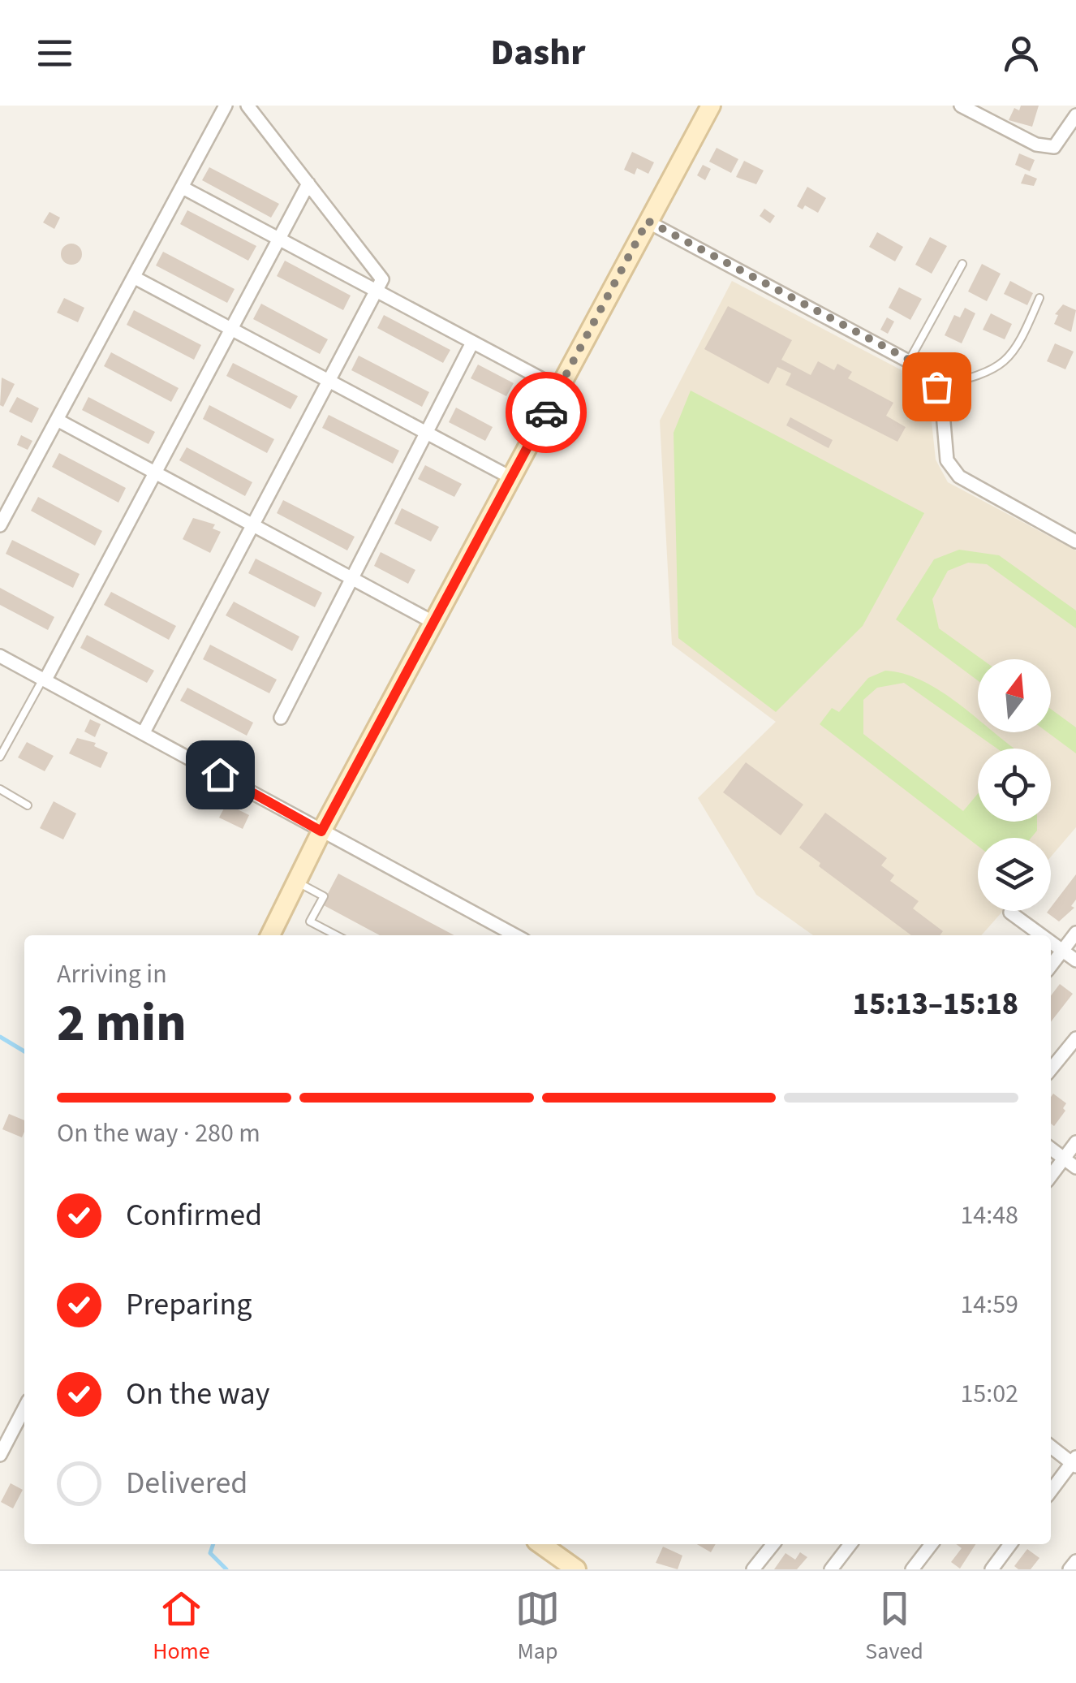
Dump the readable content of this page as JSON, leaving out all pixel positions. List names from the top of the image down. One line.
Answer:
{"north":"top","page":{"header":"Dashr","heading":["2 min","Arriving in","15:13–15:18"],"bar":"On the way · 280 m","list":[["Confirmed","14:48"],["Preparing","14:59"],["On the way","15:02"],"Delivered"],"tabs":["Home","Map","Saved"]}}
